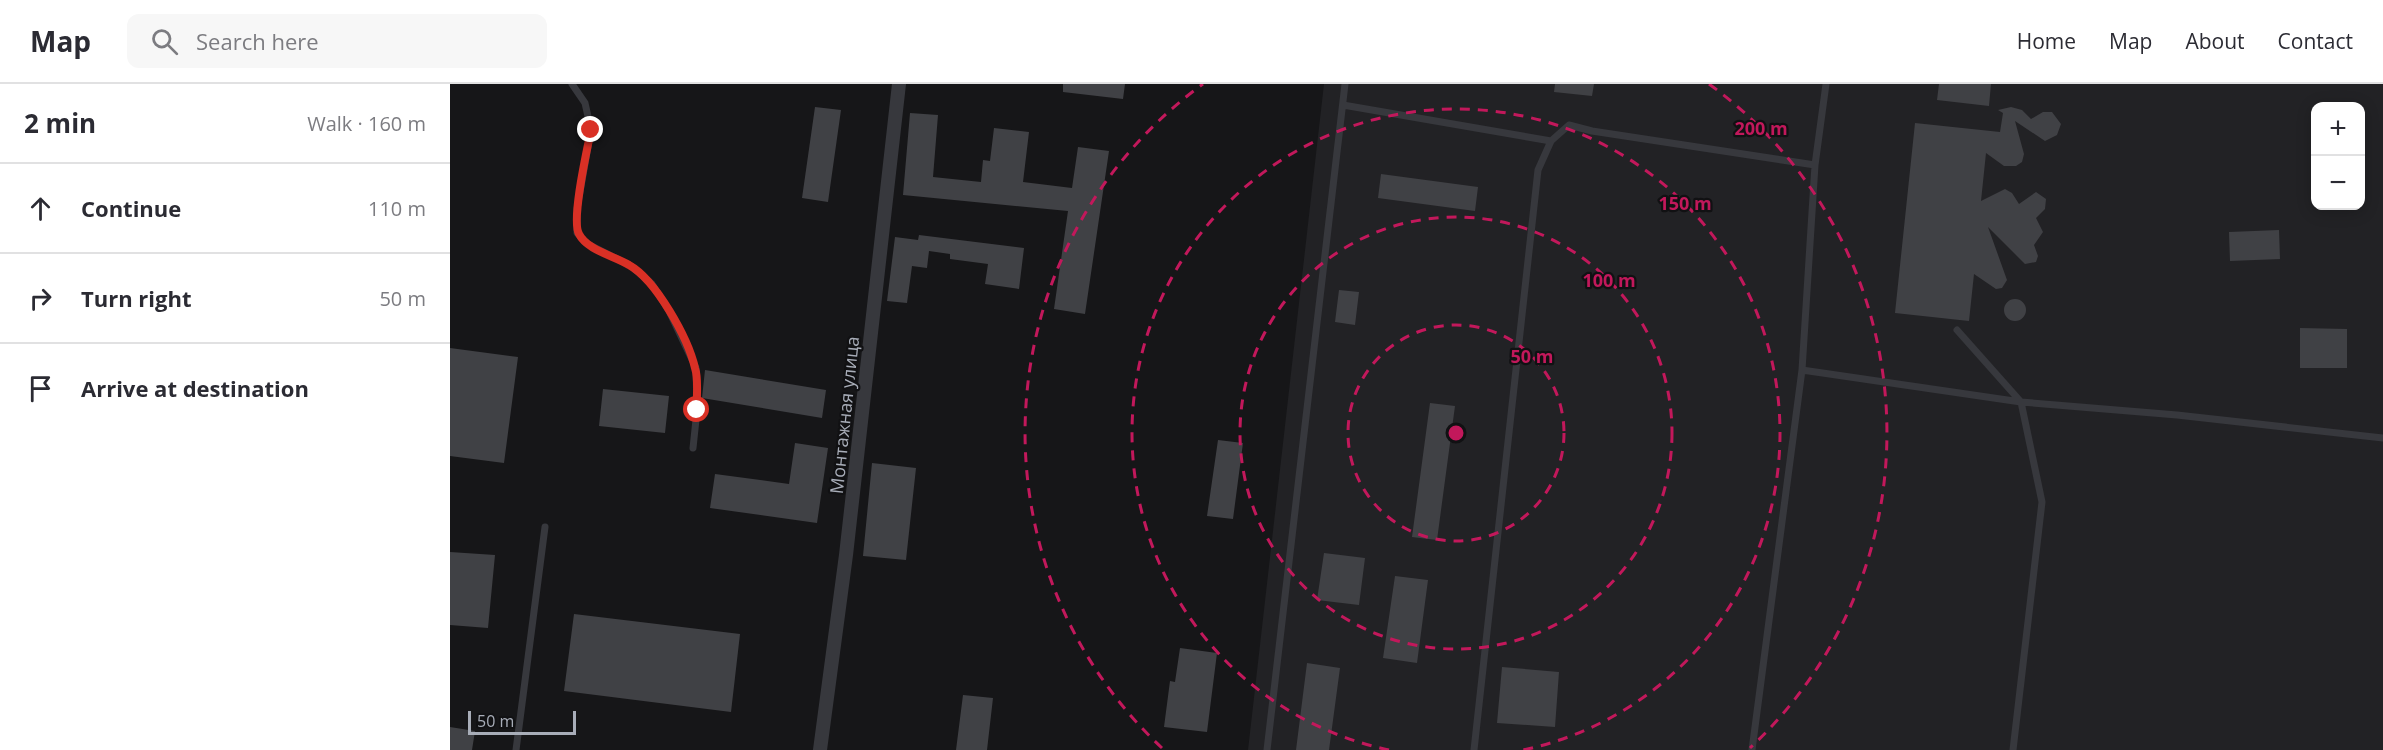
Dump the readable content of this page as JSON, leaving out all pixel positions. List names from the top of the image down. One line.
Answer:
{"streets":{"street":["Монтажная улица"]},"scale_bar":"50 m","page":{"header":"Map","search":"Search here","nav":["Home","Map","About","Contact"],"heading":["2 min","Walk · 160 m"],"map_buttons":["+","−"],"list":[["Continue","110 m"],["Turn right","50 m"],"Arrive at destination"],"scale":"50 m"},"rings":["200 m","150 m","100 m","50 m"]}
